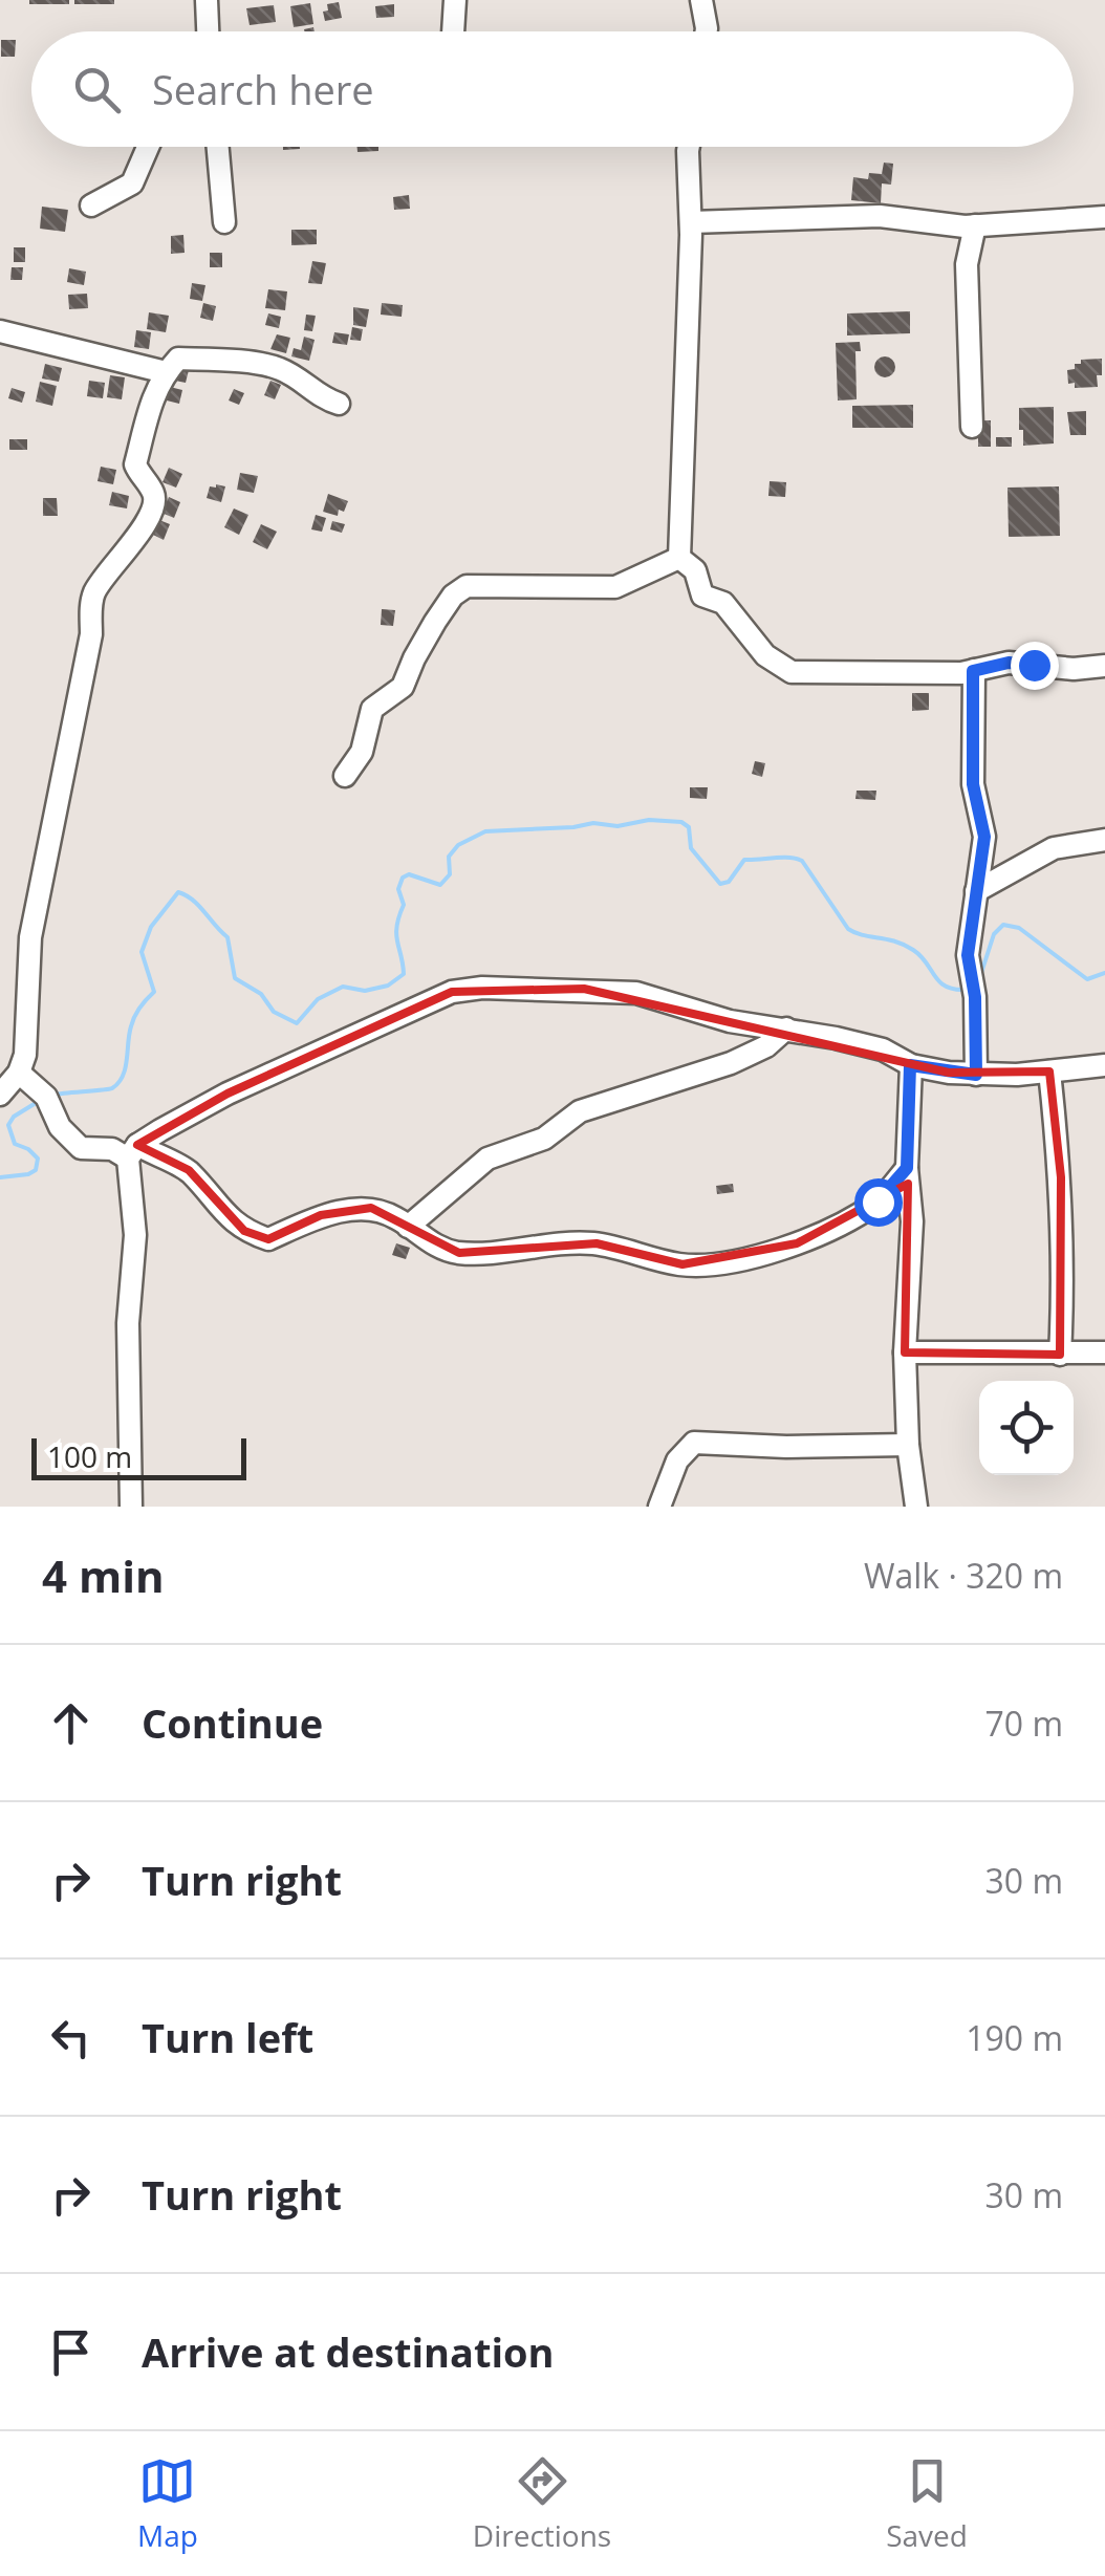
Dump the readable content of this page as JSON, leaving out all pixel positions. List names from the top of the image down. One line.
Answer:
{"scale_bar":"100 m","page":{"search":"Search here","scale":"100 m","heading":["4 min","Walk · 320 m"],"list":[["Continue","70 m"],["Turn right","30 m"],["Turn left","190 m"],["Turn right","30 m"],"Arrive at destination"],"nav":["Map","Directions","Saved"]}}
